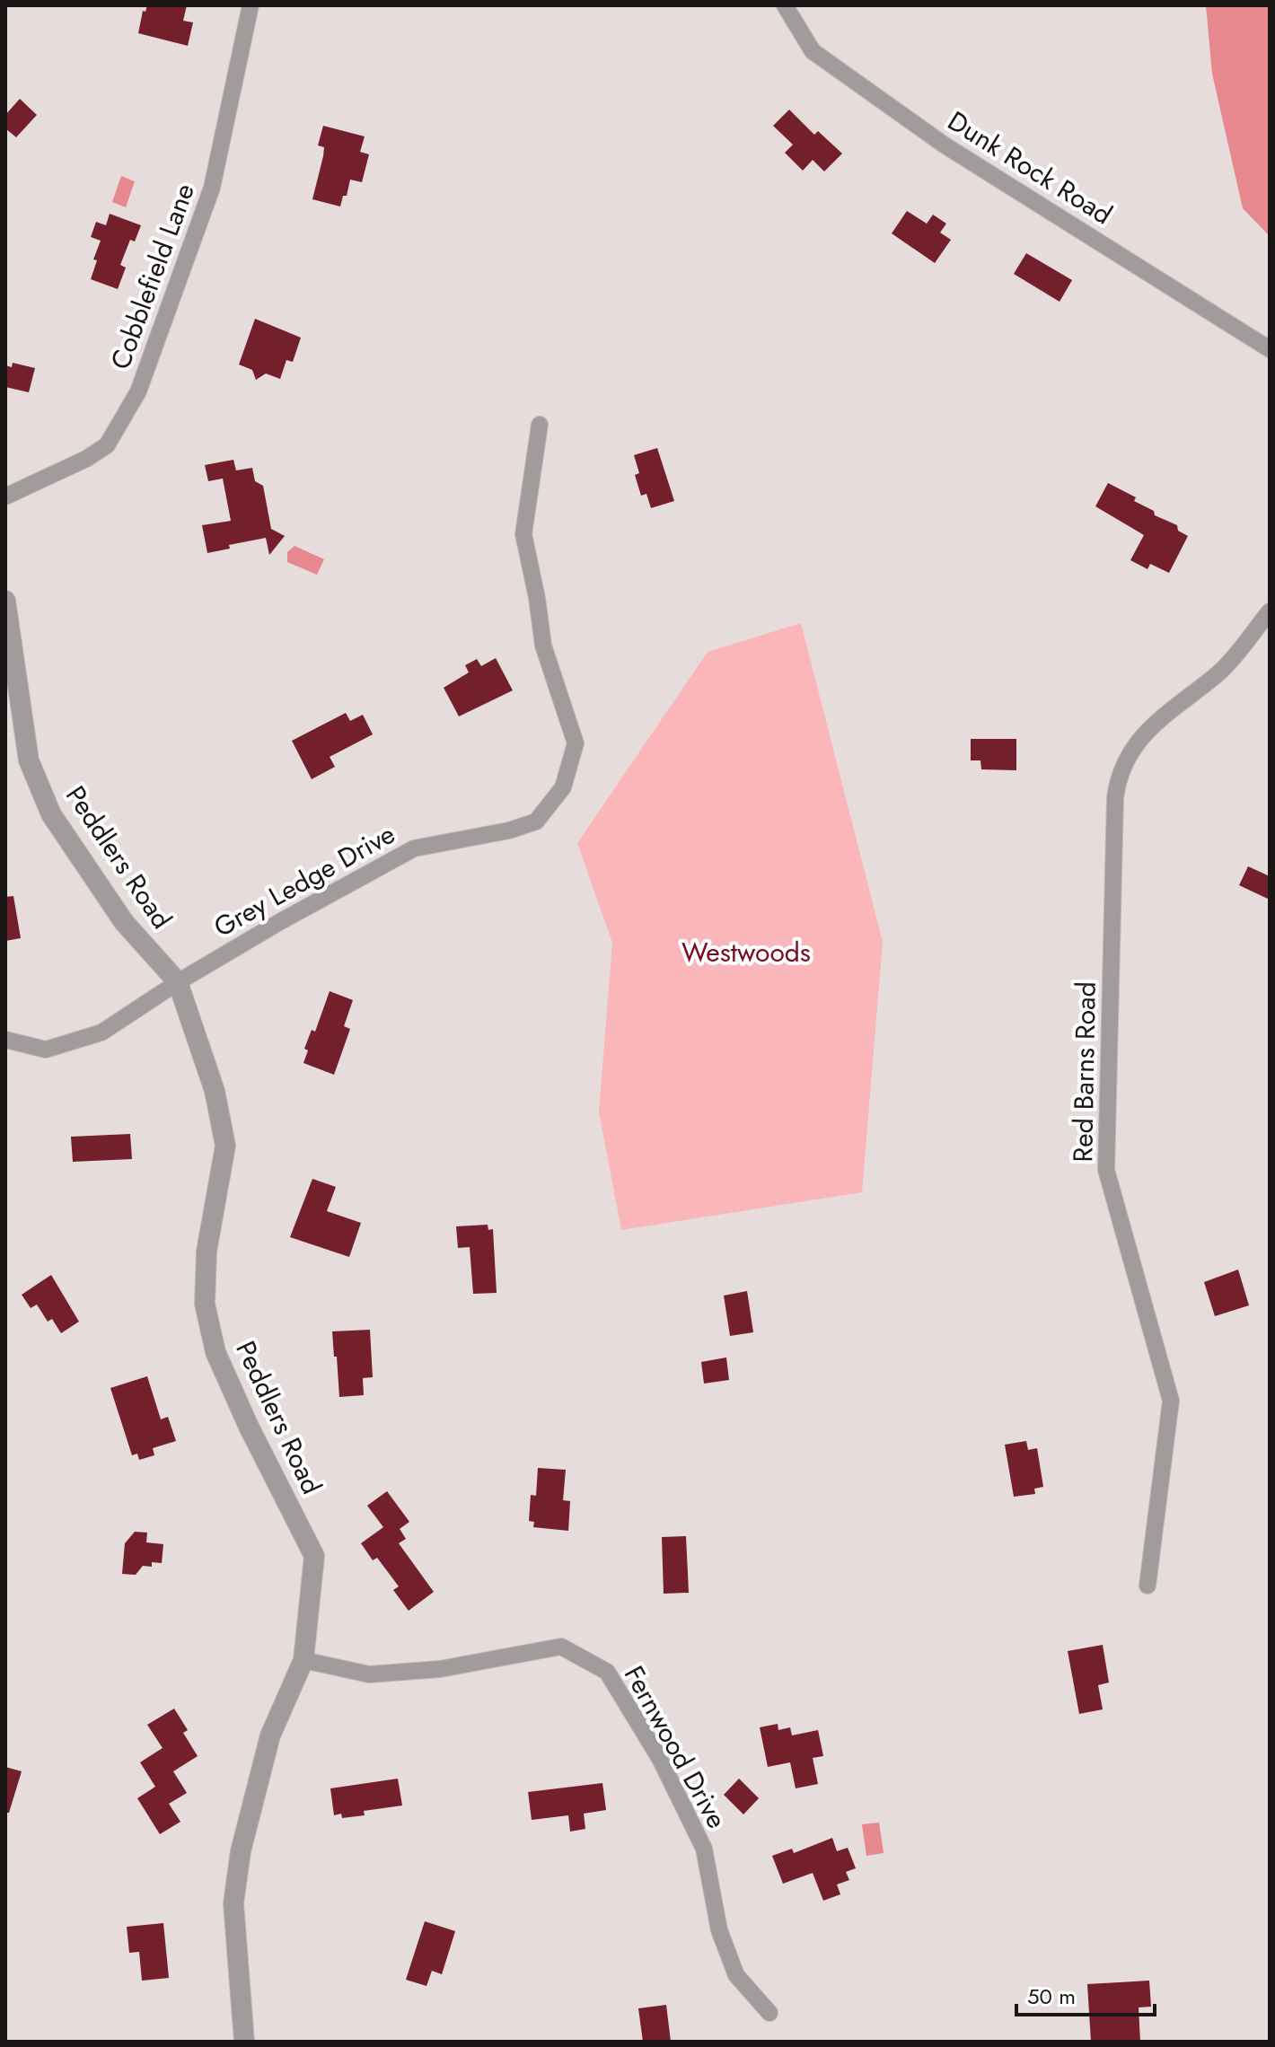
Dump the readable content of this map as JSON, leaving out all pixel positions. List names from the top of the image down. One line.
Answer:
{"streets":{"street":["Dunk Rock Road","Cobblefield Lane","Peddlers Road","Grey Ledge Drive","Red Barns Road","Fernwood Drive"]},"crossings":[["Peddlers Road","Grey Ledge Drive"],["Peddlers Road","Fernwood Drive"]],"parks":["Westwoods"],"scale_bar":"50 m"}
